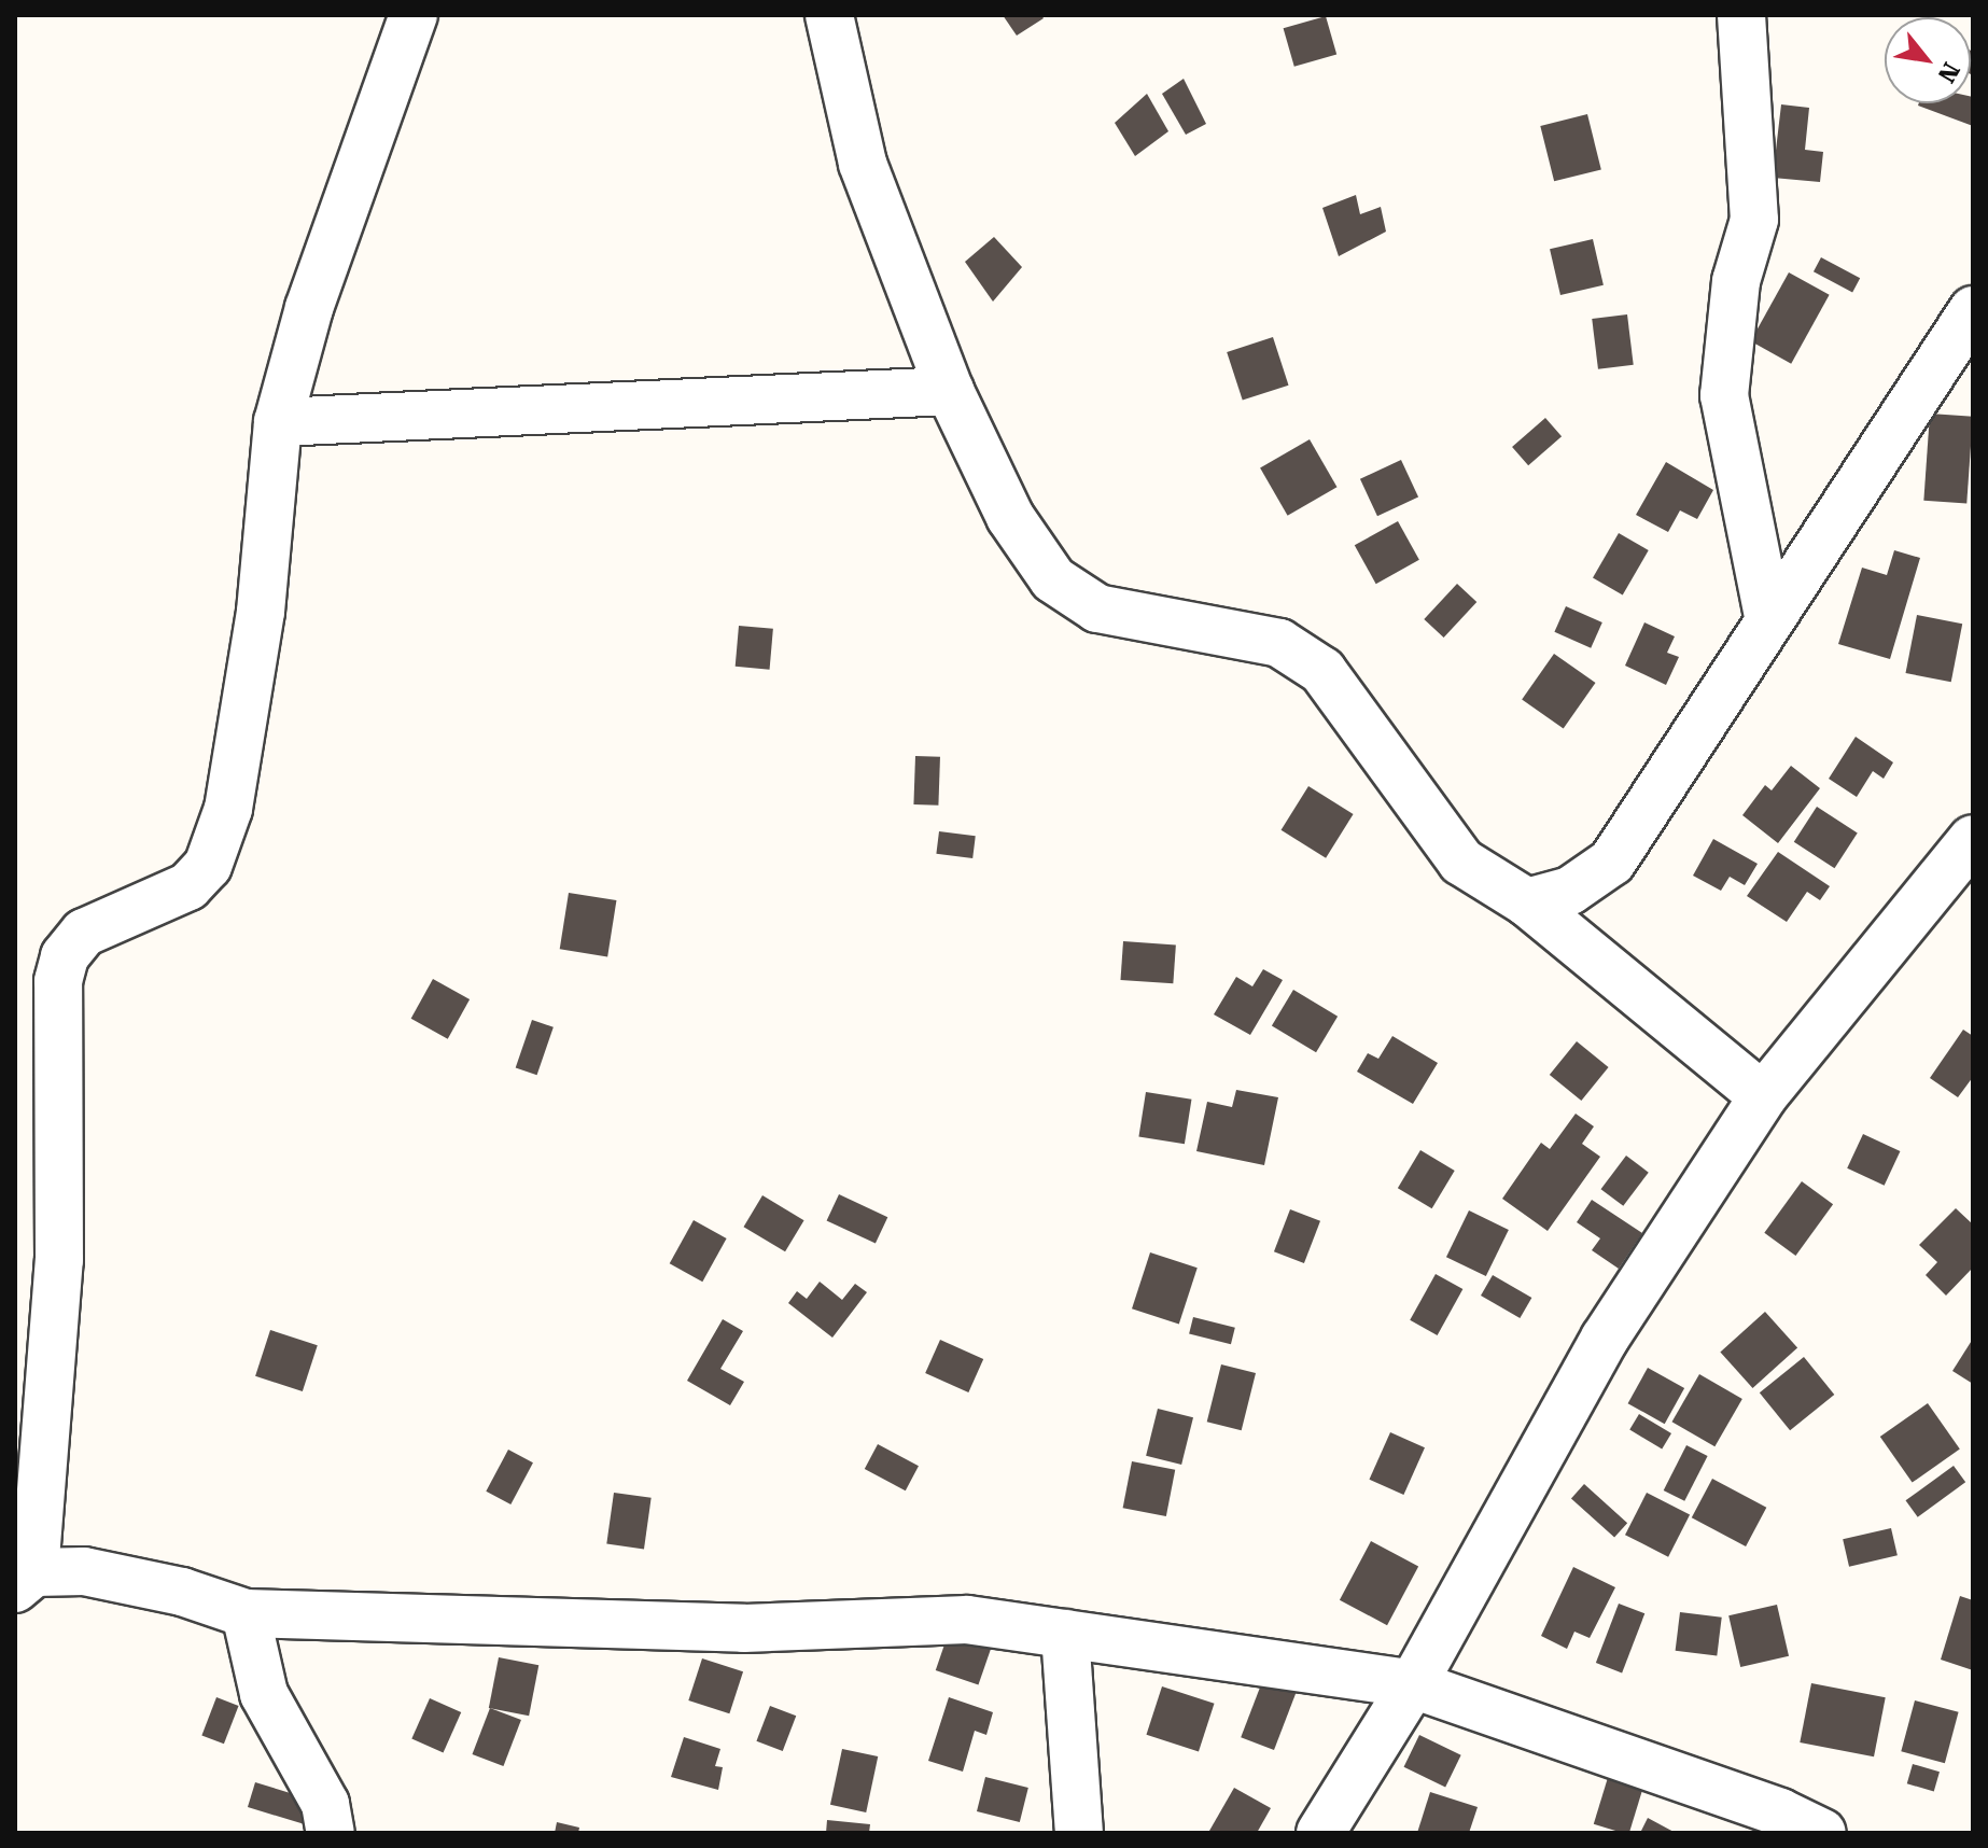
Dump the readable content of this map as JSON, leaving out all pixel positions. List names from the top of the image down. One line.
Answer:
{"north":"bottom right"}
